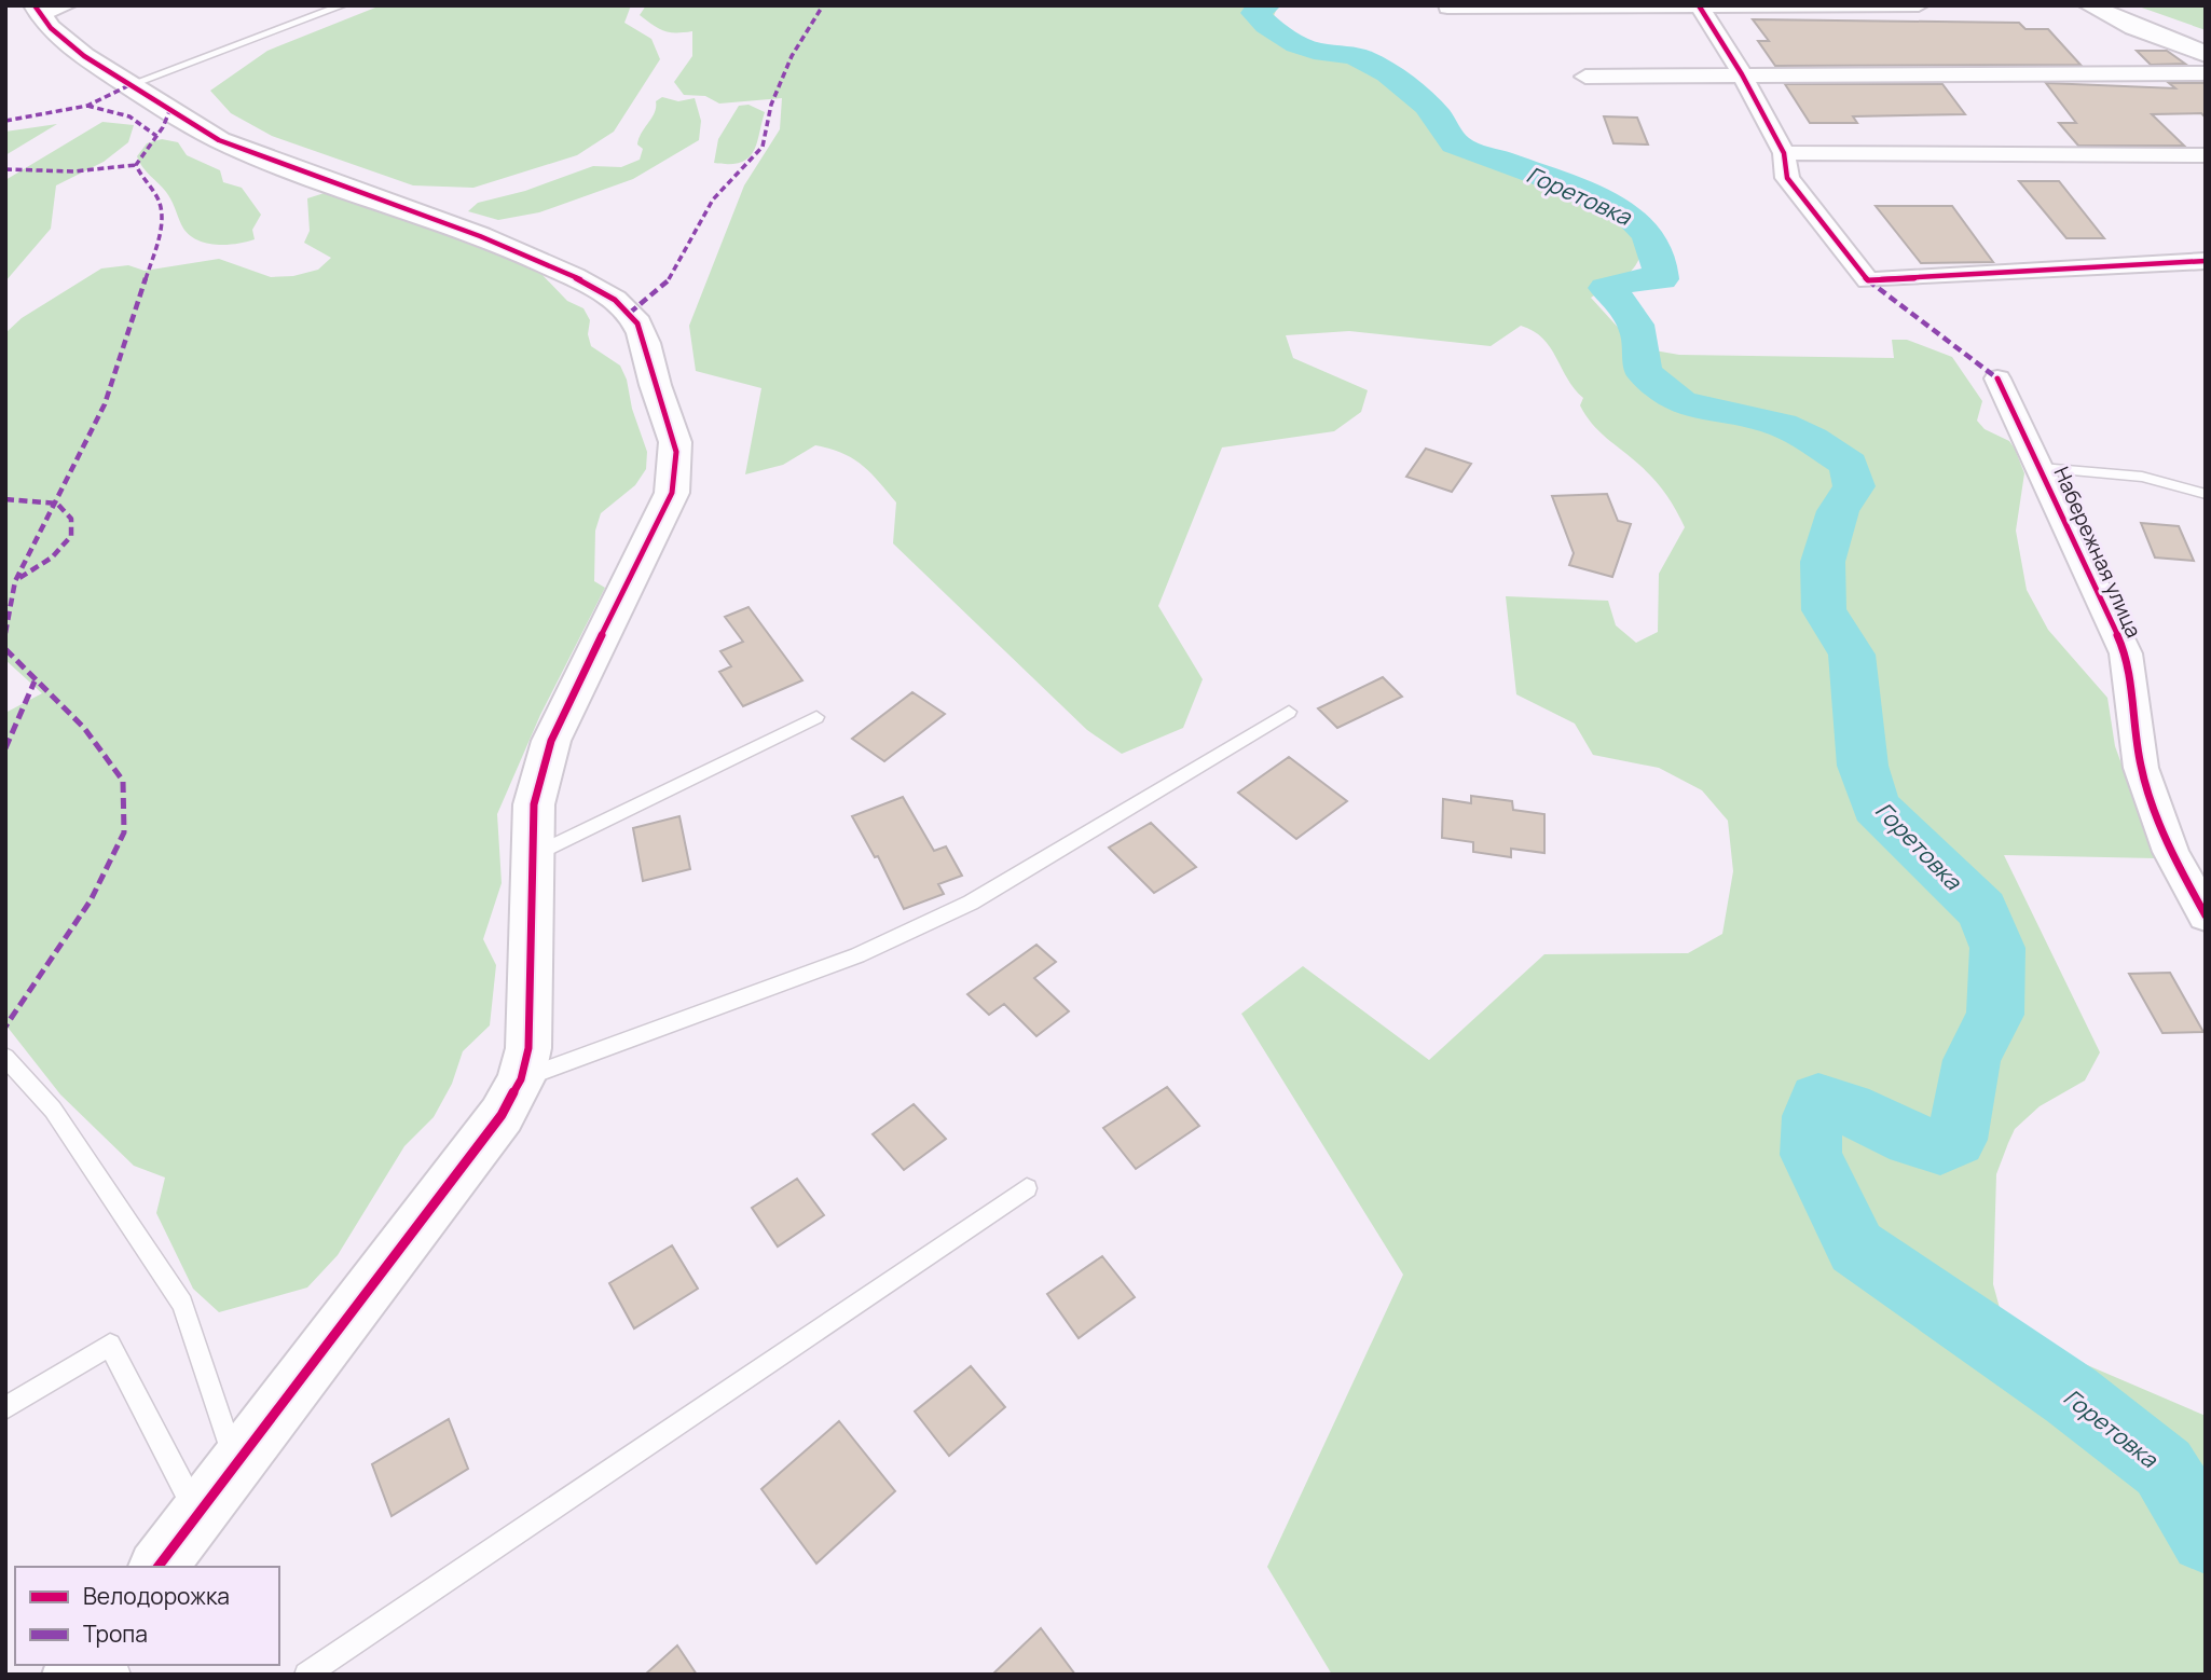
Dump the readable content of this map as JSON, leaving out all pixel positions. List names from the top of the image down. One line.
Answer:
{"streets":{"street":["Набережная улица"]},"water":["Горетовка"],"legend":["Велодорожка","Тропа"]}
